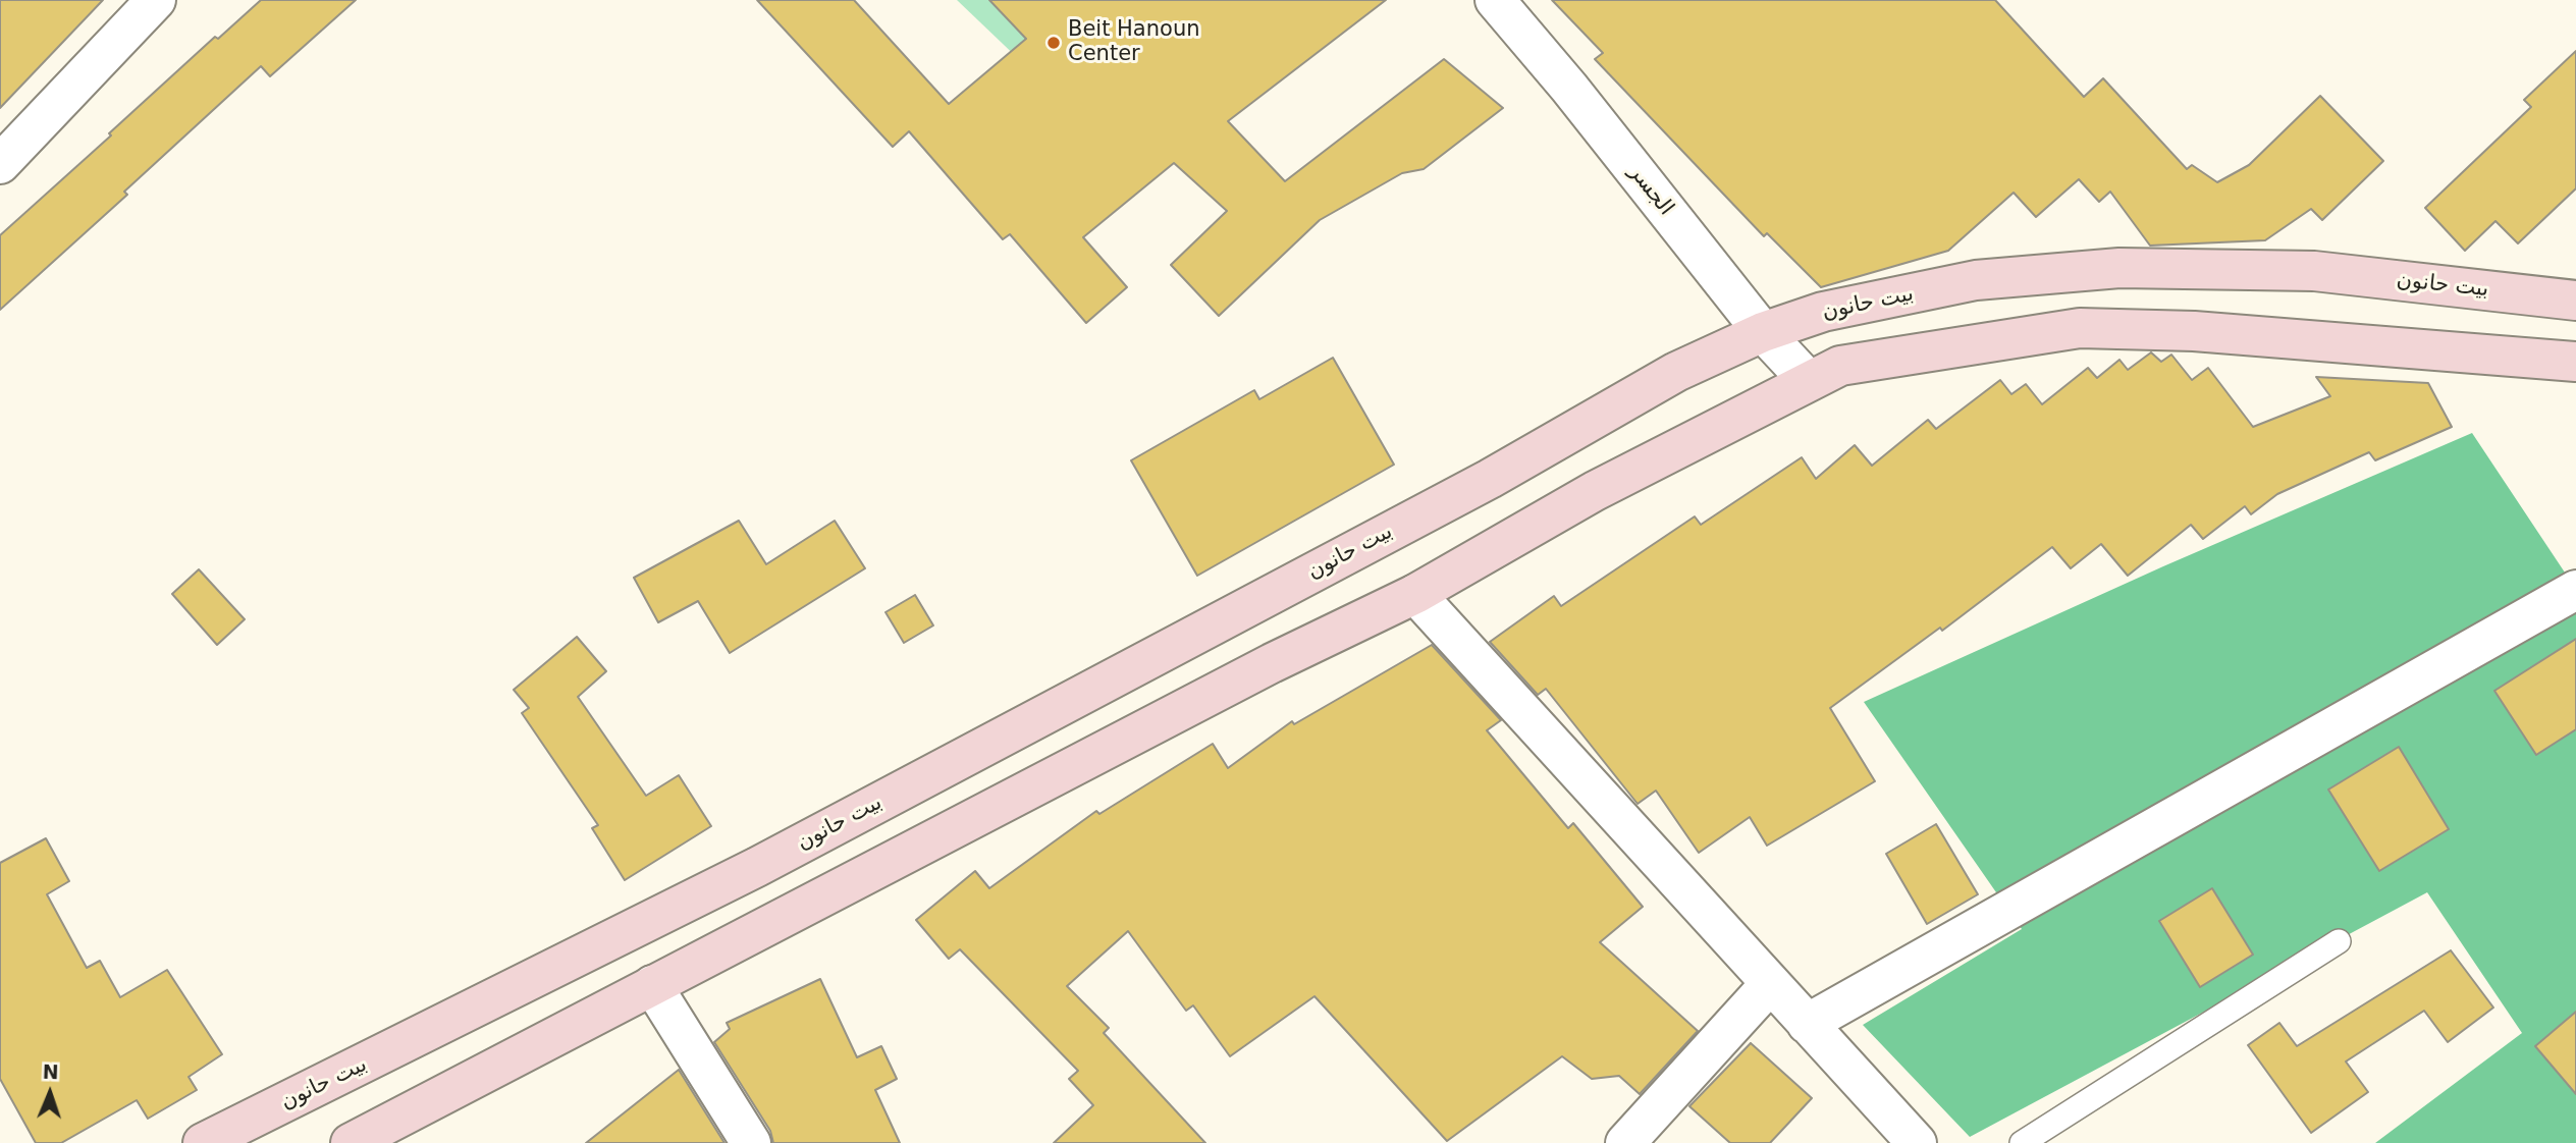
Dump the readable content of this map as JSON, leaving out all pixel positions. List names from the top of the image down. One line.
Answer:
{"streets":{"main road":["بيت حانون"],"street":["الجسر"]},"crossings":[["الجسر","بيت حانون"]],"places":["Beit Hanoun Center"],"north":"top"}
